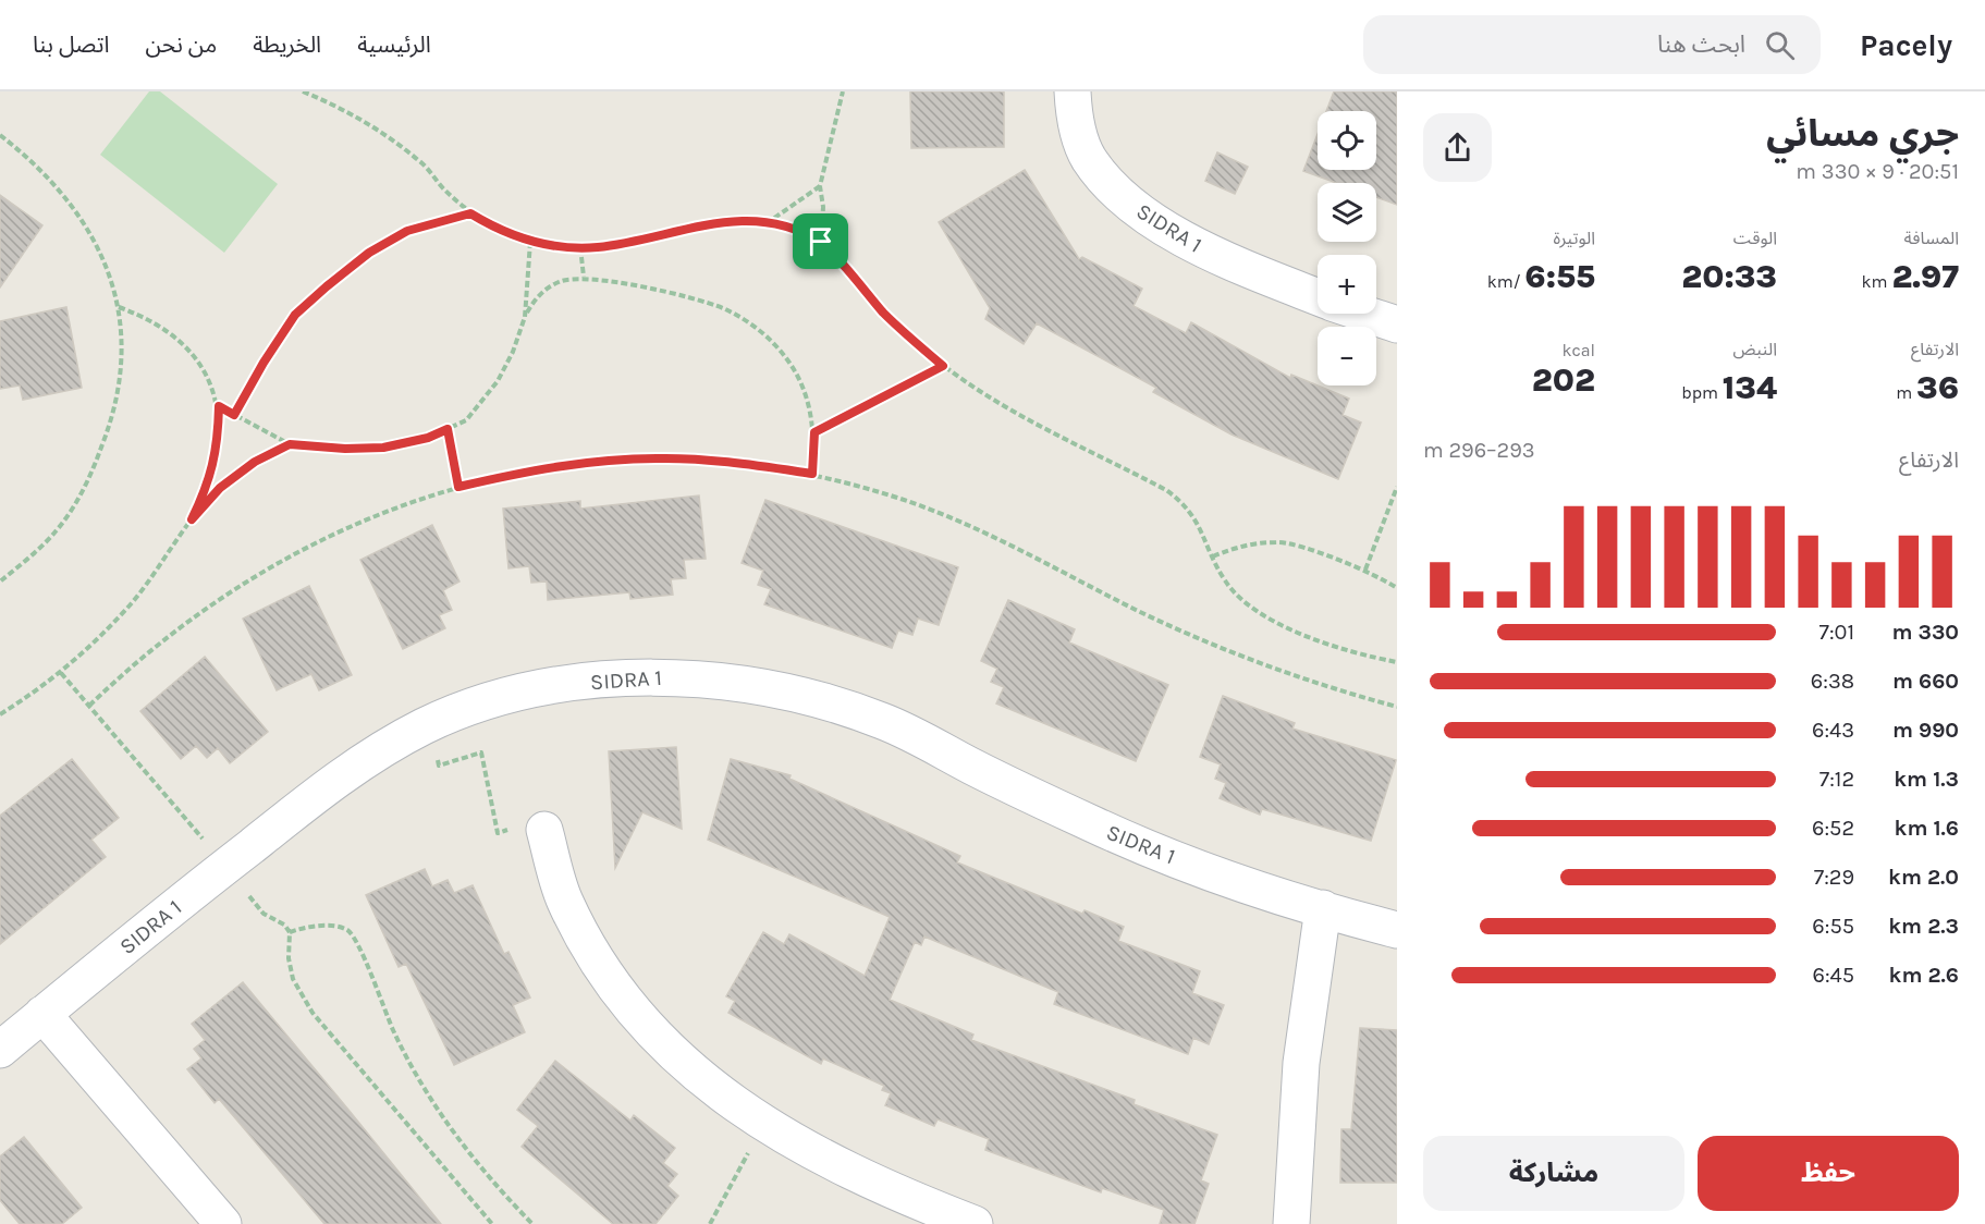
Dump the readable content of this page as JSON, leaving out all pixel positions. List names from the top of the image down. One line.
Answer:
{"streets":{"street":["SIDRA 1"]},"page":{"header":"Pacely","search":"ابحث هنا","nav":["الرئيسية","الخريطة","من نحن","اتصل بنا"],"heading":["جري مسائي","20:51 · 9 × 330 m"],"map_buttons":["+","−"],"stats":[["المسافة","2.97 km"],["الوقت","20:33"],["الوتيرة","6:55 /km"],["الارتفاع","36 m"],["النبض","134 bpm"],["kcal","202"]],"chart":["الارتفاع","293–296 m"],"list":[{"name":"330 m","note":"7:01"},{"name":"660 m","note":"6:38"},{"name":"990 m","note":"6:43"},{"name":"1.3 km","note":"7:12"},{"name":"1.6 km","note":"6:52"},{"name":"2.0 km","note":"7:29"},{"name":"2.3 km","note":"6:55"},{"name":"2.6 km","note":"6:45"}],"buttons":["حفظ","مشاركة"]}}
